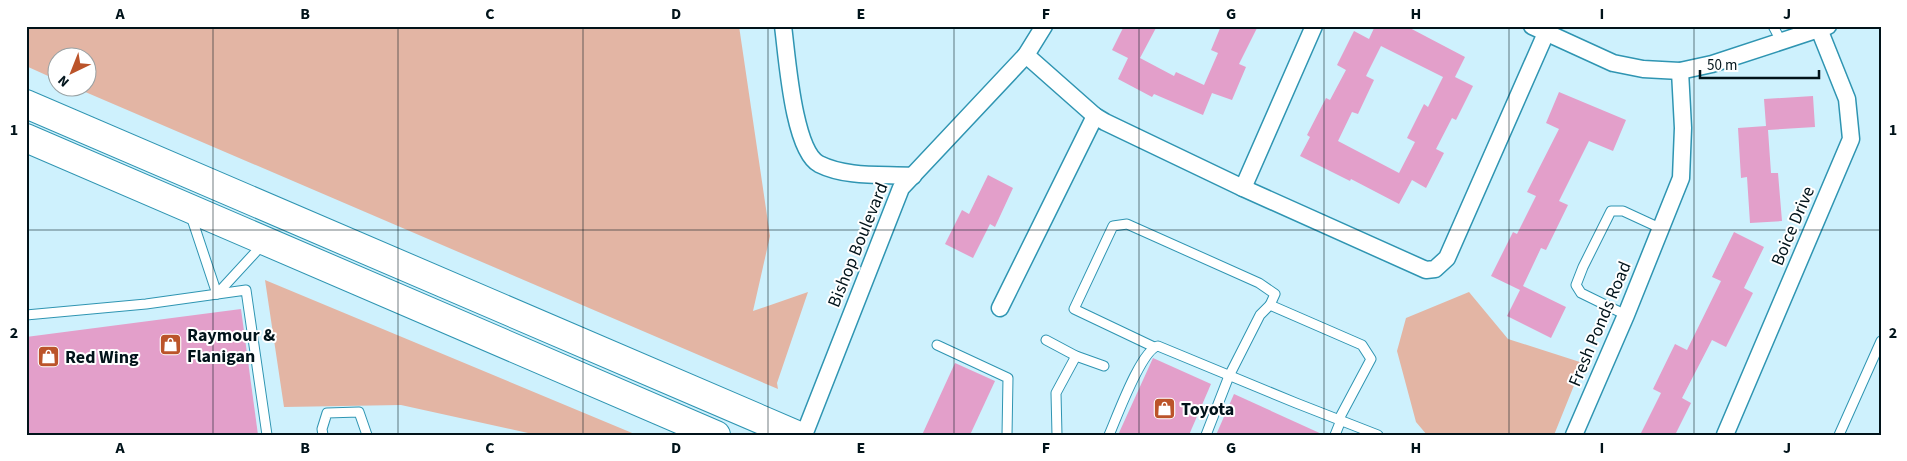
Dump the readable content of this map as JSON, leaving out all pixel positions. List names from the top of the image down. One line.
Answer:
{"streets":{"street":["Boice Drive","Bishop Boulevard","Fresh Ponds Road"]},"places":{"shop":["Raymour & Flanigan","Red Wing","Toyota"]},"scale_bar":"50 m","north":"bottom left","grid":{"columns":["A","B","C","D","E","F","G","H","I","J"],"rows":["1","2"]}}
